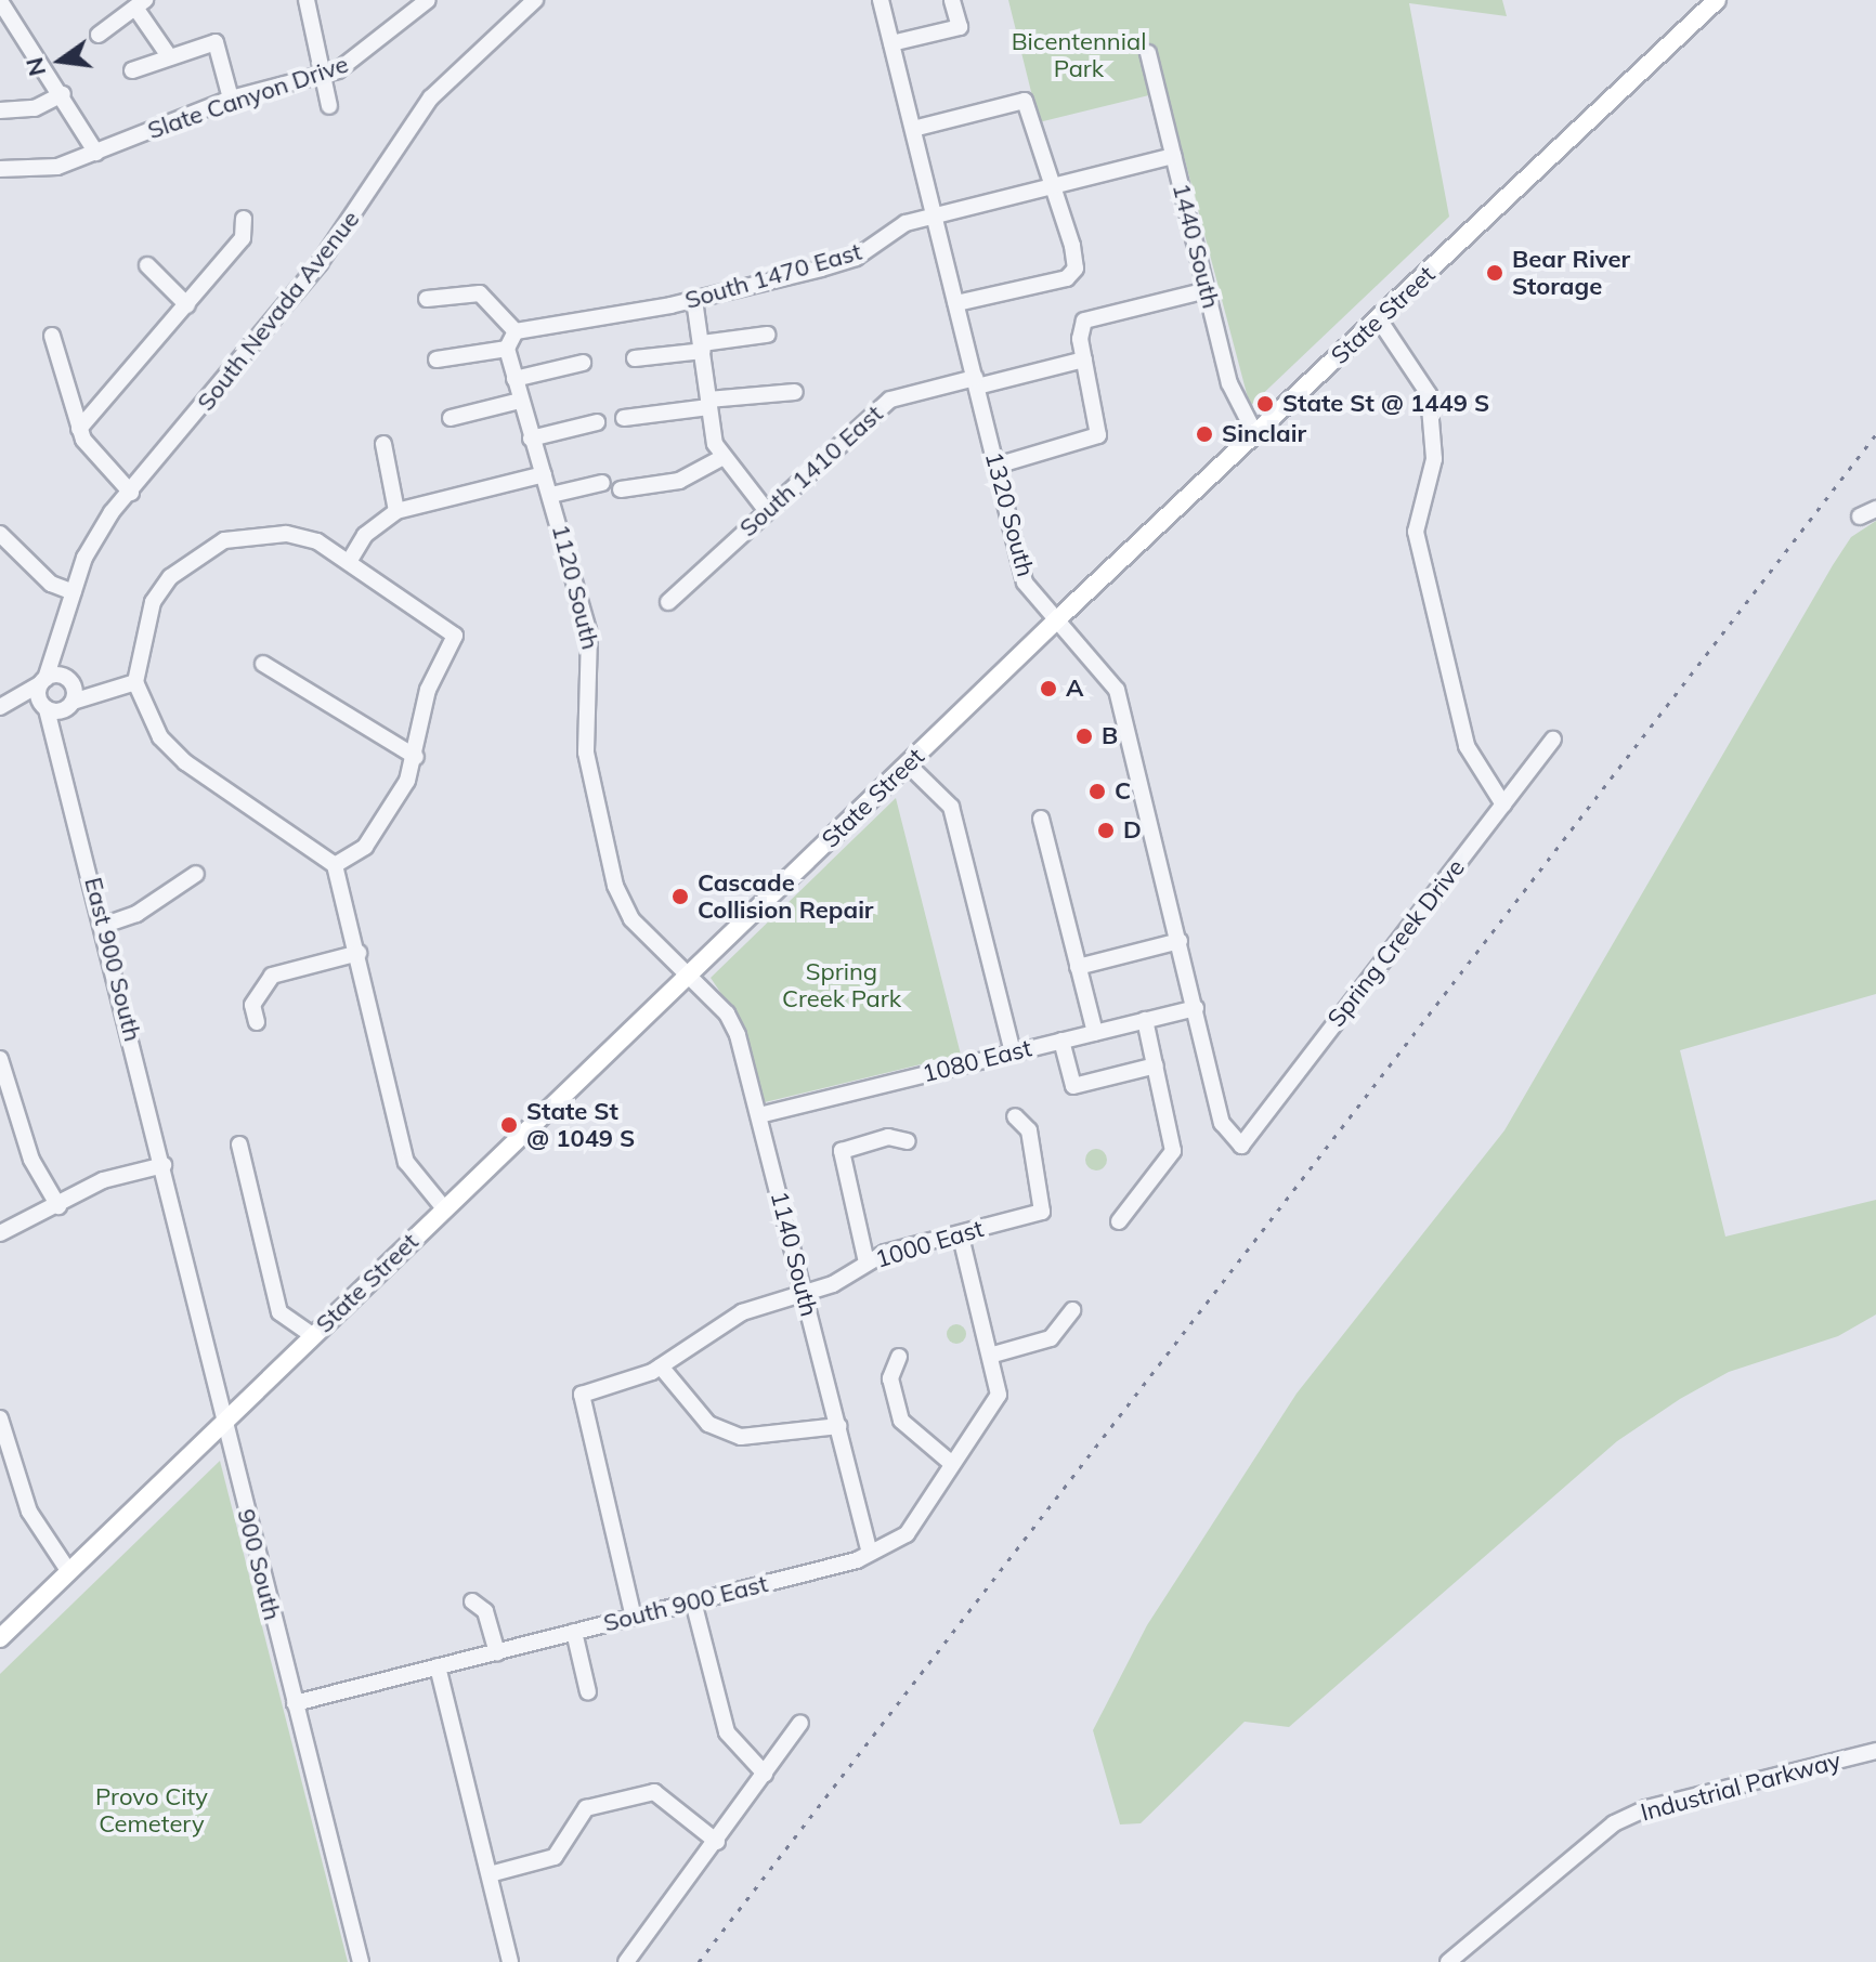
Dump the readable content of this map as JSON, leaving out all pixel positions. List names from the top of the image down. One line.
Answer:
{"streets":{"main road":["State Street"],"street":["Slate Canyon Drive","1440 South","South 1470 East","South Nevada Avenue","South 1410 East","1320 South","1120 South","Spring Creek Drive","East 900 South","1080 East","1000 East","1140 South","900 South","South 900 East","Industrial Parkway"]},"crossings":[["1440 South","South 1470 East"],["1440 South","State Street"],["South 1470 East","1320 South"],["South Nevada Avenue","East 900 South"],["State Street","1320 South"],["State Street","1120 South"],["State Street","1140 South"],["State Street","900 South"],["South 1410 East","1320 South"],["1320 South","Spring Creek Drive"],["1320 South","1080 East"],["1120 South","1140 South"],["East 900 South","900 South"],["1080 East","1140 South"],["1000 East","1140 South"],["1000 East","South 900 East"],["1140 South","South 900 East"],["900 South","South 900 East"]],"parks":["Bicentennial Park","Spring Creek Park","Provo City Cemetery"],"places":["Bear River Storage","State St @ 1449 S","Sinclair","A","B","C","D","Cascade Collision Repair","State St @ 1049 S"],"north":"left"}
